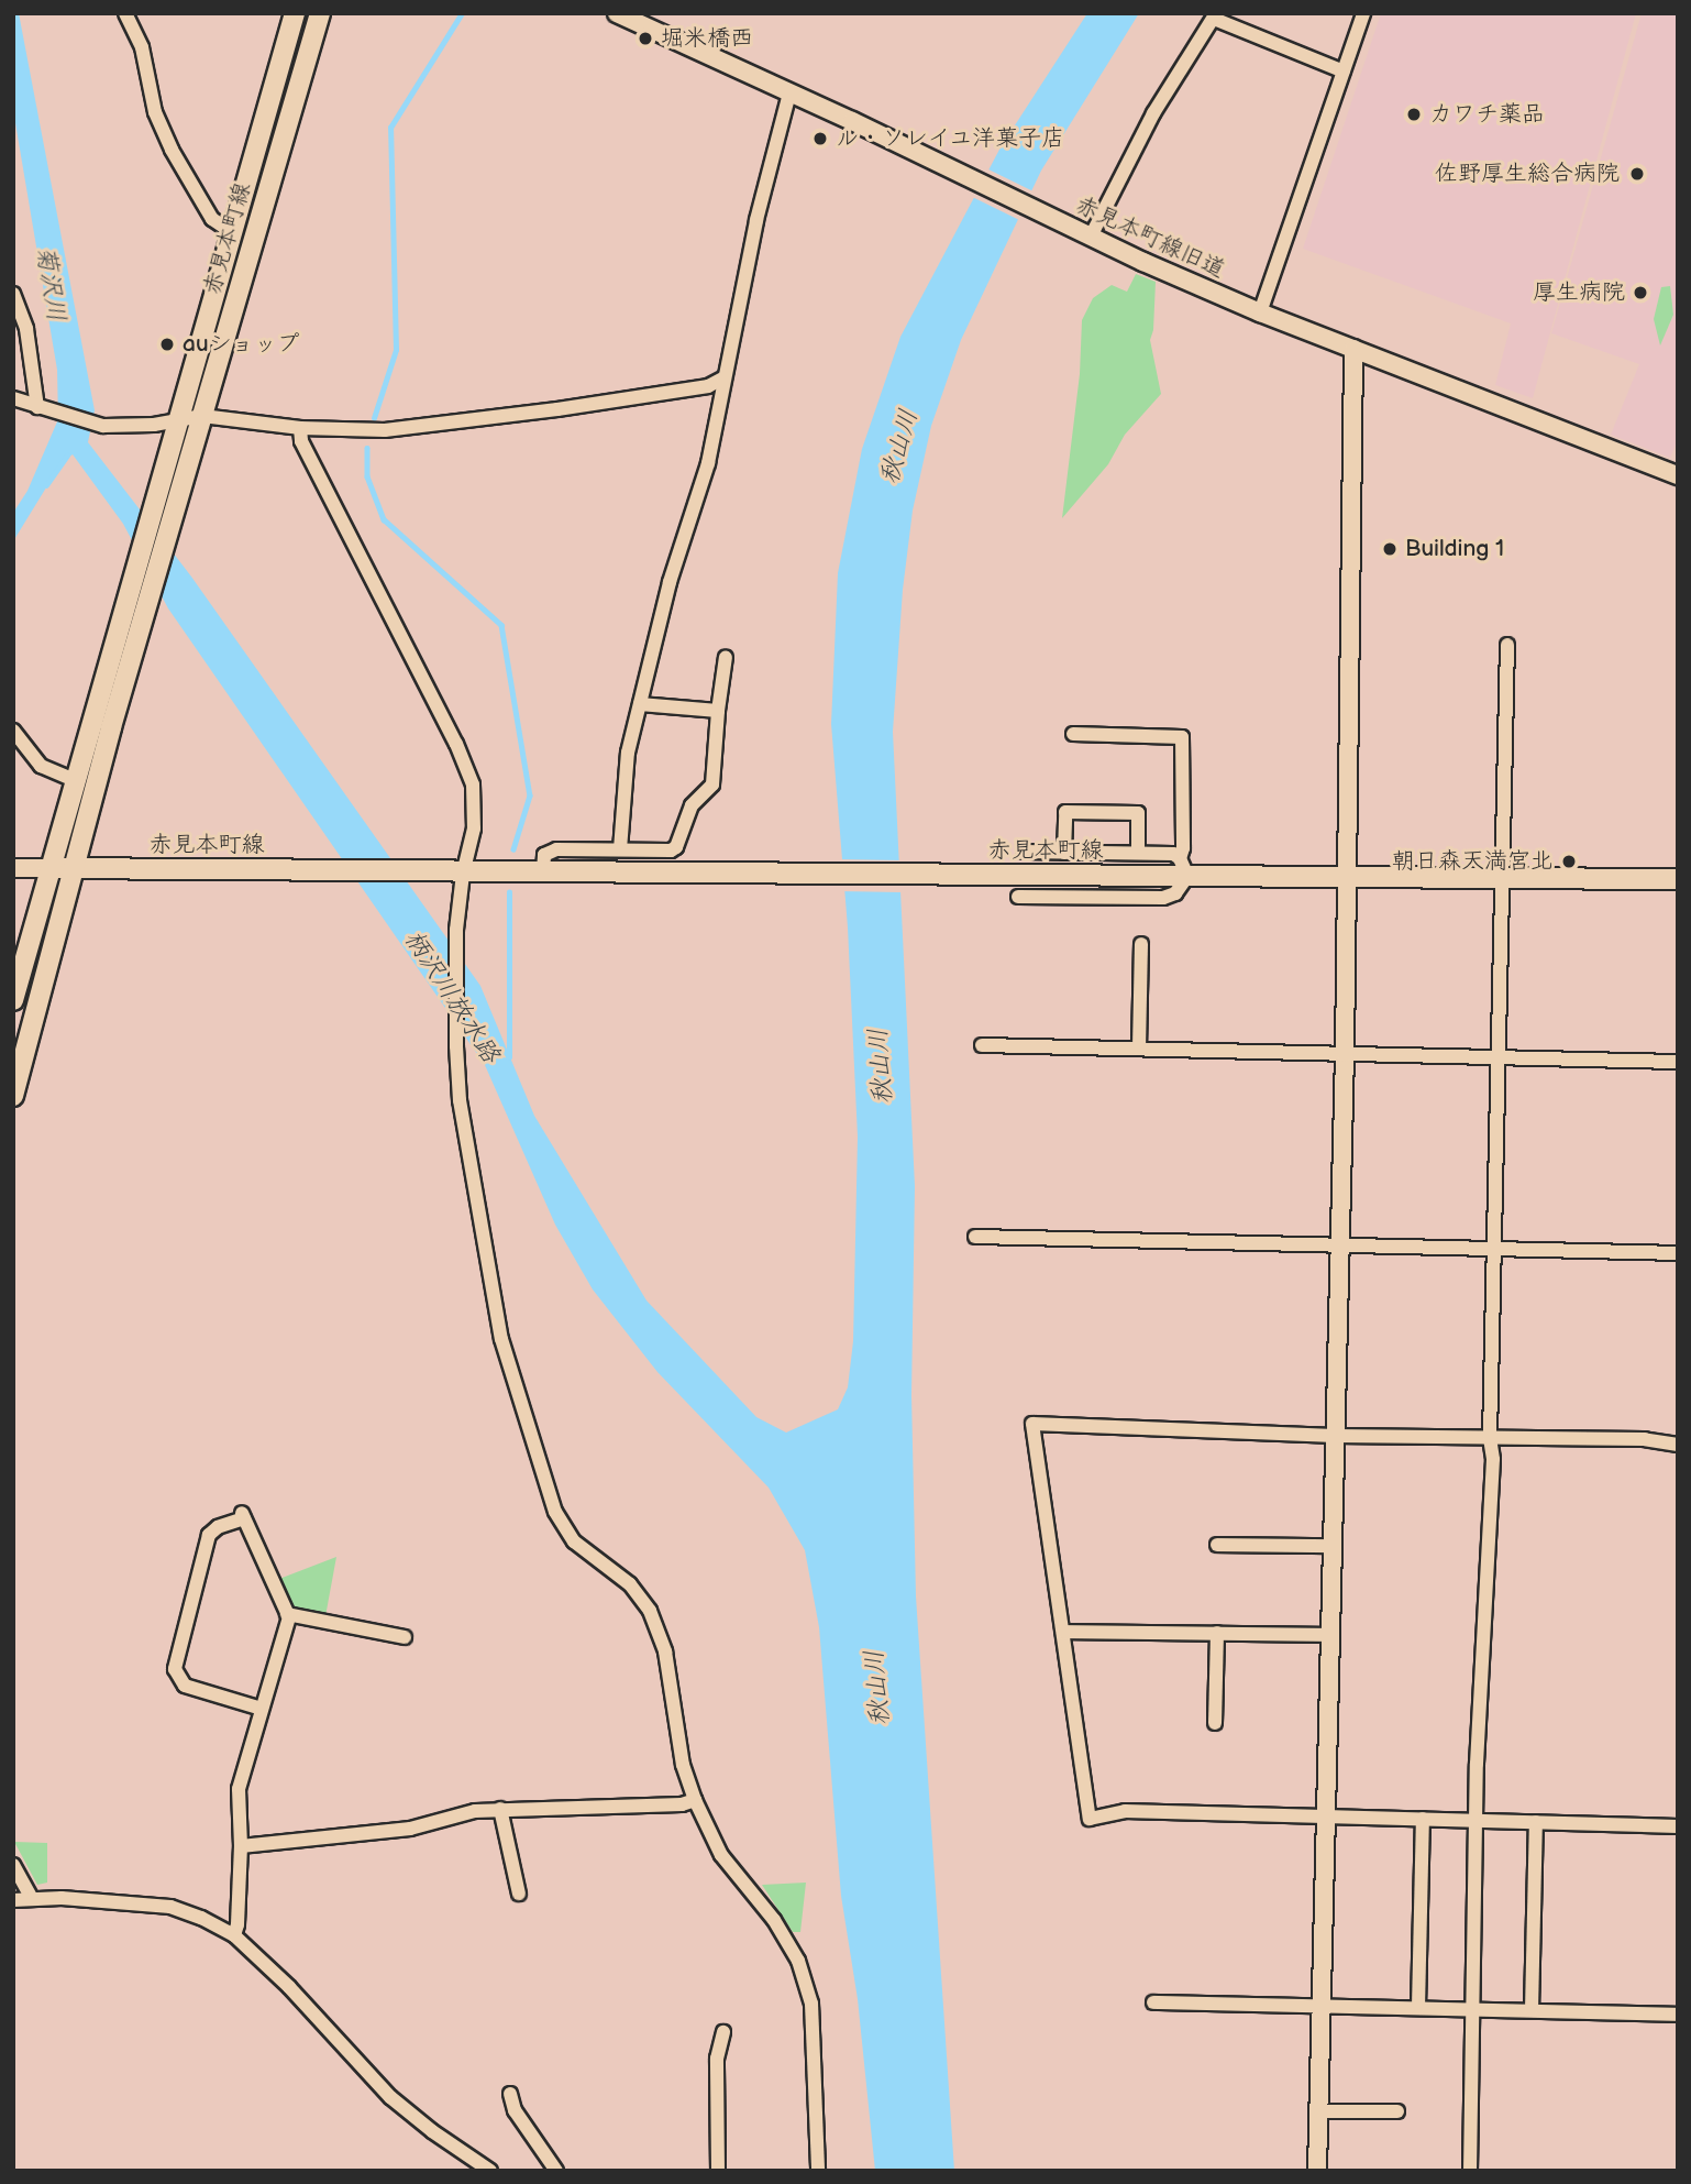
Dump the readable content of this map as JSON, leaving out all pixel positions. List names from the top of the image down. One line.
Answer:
{"streets":{"main road":["赤見本町線"],"street":["赤見本町線旧道"]},"water":["菊沢川","秋山川","柄沢川放水路"],"places":["堀米橋西","カワチ薬品","ル・ソレイユ洋菓子店","佐野厚生総合病院","厚生病院","auショップ","Building 1","朝日森天満宮北"]}
